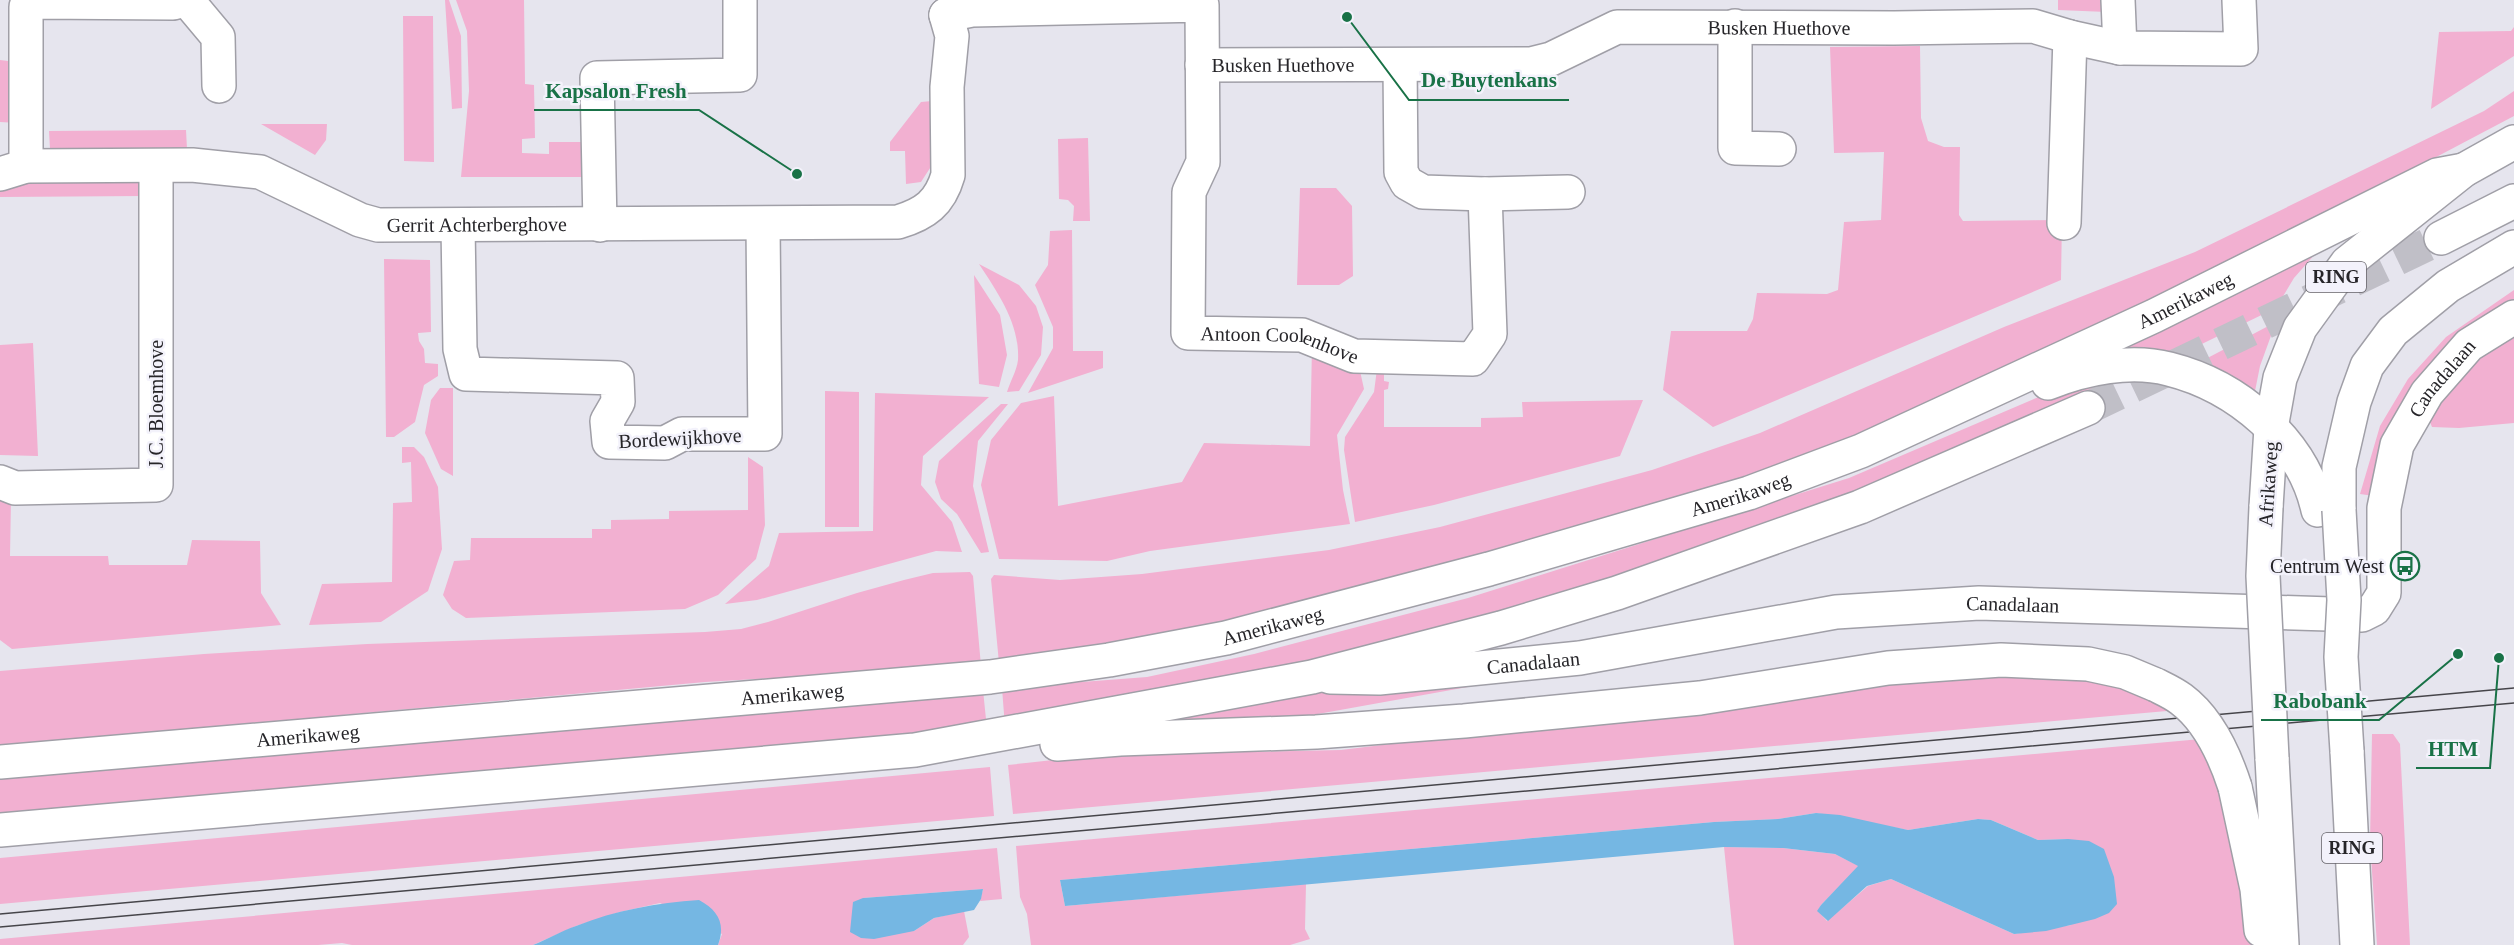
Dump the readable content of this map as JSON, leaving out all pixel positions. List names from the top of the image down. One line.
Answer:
{"streets":{"main road":["Busken Huethove","Gerrit Achterberghove","RING","Amerikaweg","Antoon Coolenhove","Canadalaan","J.C. Bloemhove","Bordewijkhove","Afrikaweg"]},"crossings":[["Busken Huethove","Gerrit Achterberghove"],["Busken Huethove","Antoon Coolenhove"],["Gerrit Achterberghove","J.C. Bloemhove"],["Gerrit Achterberghove","Bordewijkhove"],["RING","Amerikaweg"],["RING","Afrikaweg"],["Amerikaweg","Afrikaweg"]],"places":{"other":["De Buytenkans","Kapsalon Fresh","Rabobank","HTM"],"bus stop":["Centrum West"]}}
